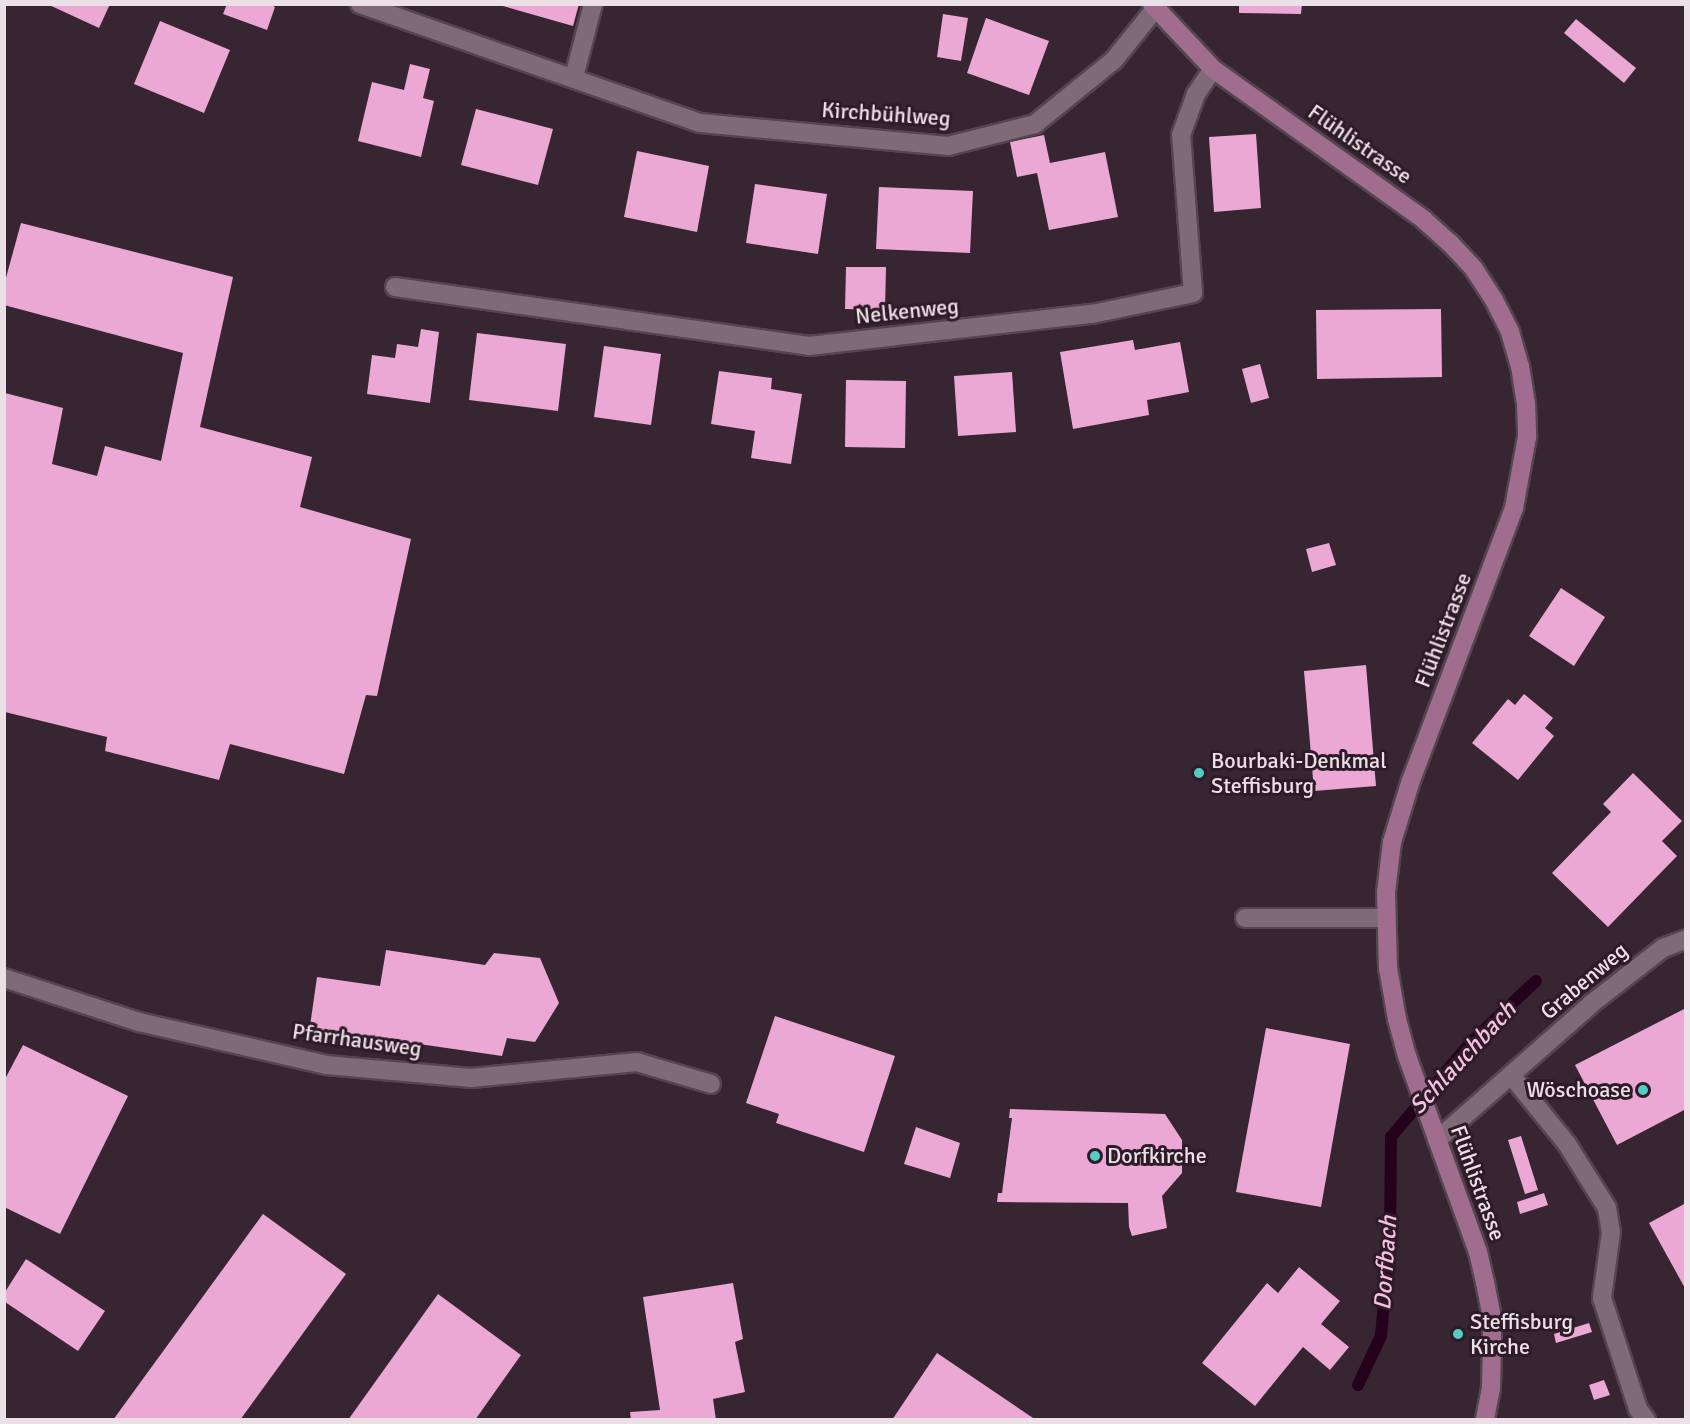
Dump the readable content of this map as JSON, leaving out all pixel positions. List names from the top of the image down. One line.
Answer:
{"streets":{"street":["Kirchbühlweg","Flühlistrasse","Nelkenweg","Grabenweg","Pfarrhausweg"]},"crossings":[["Kirchbühlweg","Flühlistrasse"],["Flühlistrasse","Nelkenweg"],["Flühlistrasse","Grabenweg"]],"water":["Schlauchbach","Dorfbach"],"places":["Bourbaki-Denkmal Steffisburg","Wöschoase","Dorfkirche","Steffisburg Kirche"]}
